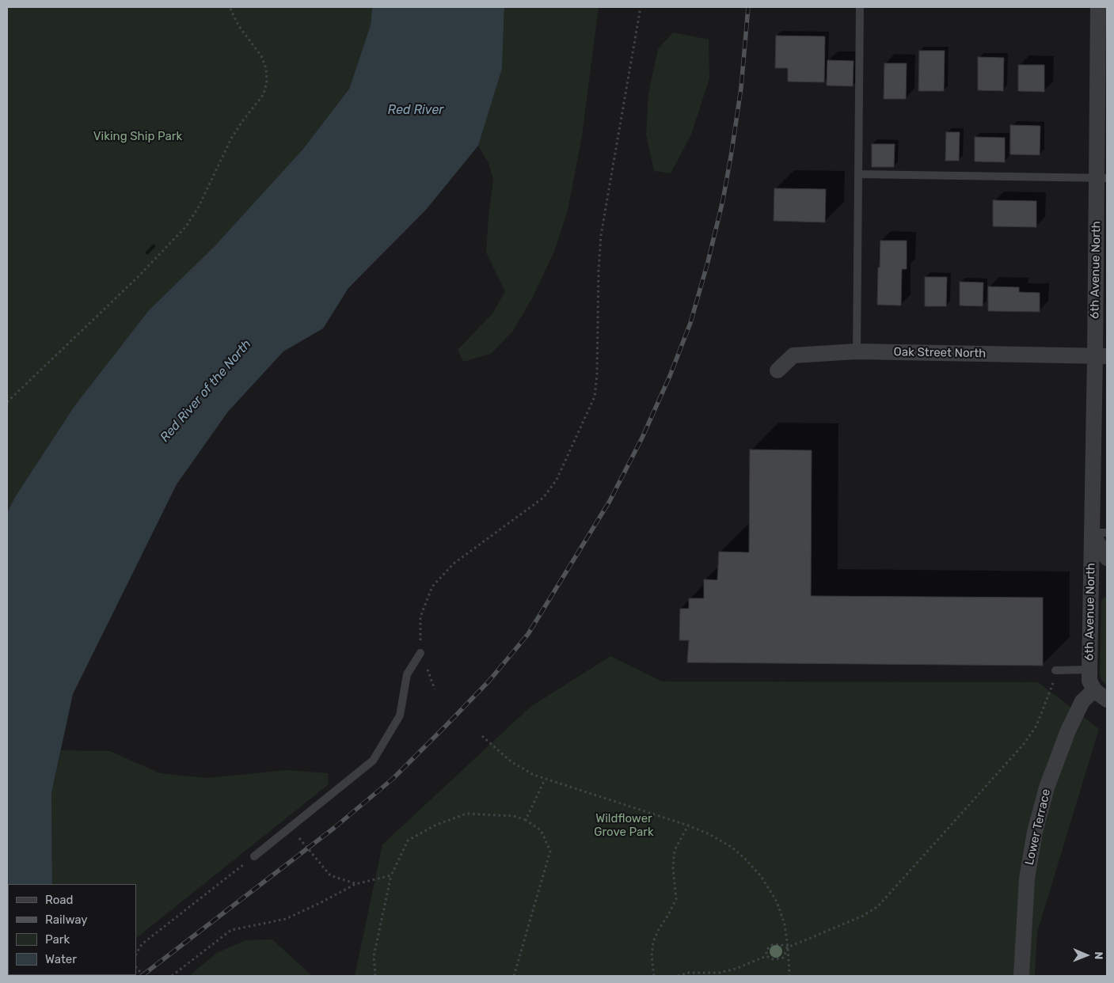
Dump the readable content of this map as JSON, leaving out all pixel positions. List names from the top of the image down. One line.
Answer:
{"streets":{"street":["6th Avenue North","Oak Street North","Lower Terrace"]},"crossings":[["6th Avenue North","Oak Street North"],["6th Avenue North","Lower Terrace"]],"water":["Red River","Red River of the North"],"parks":["Viking Ship Park","Wildflower Grove Park"],"legend":["Road","Railway","Park","Water"],"north":"right"}
